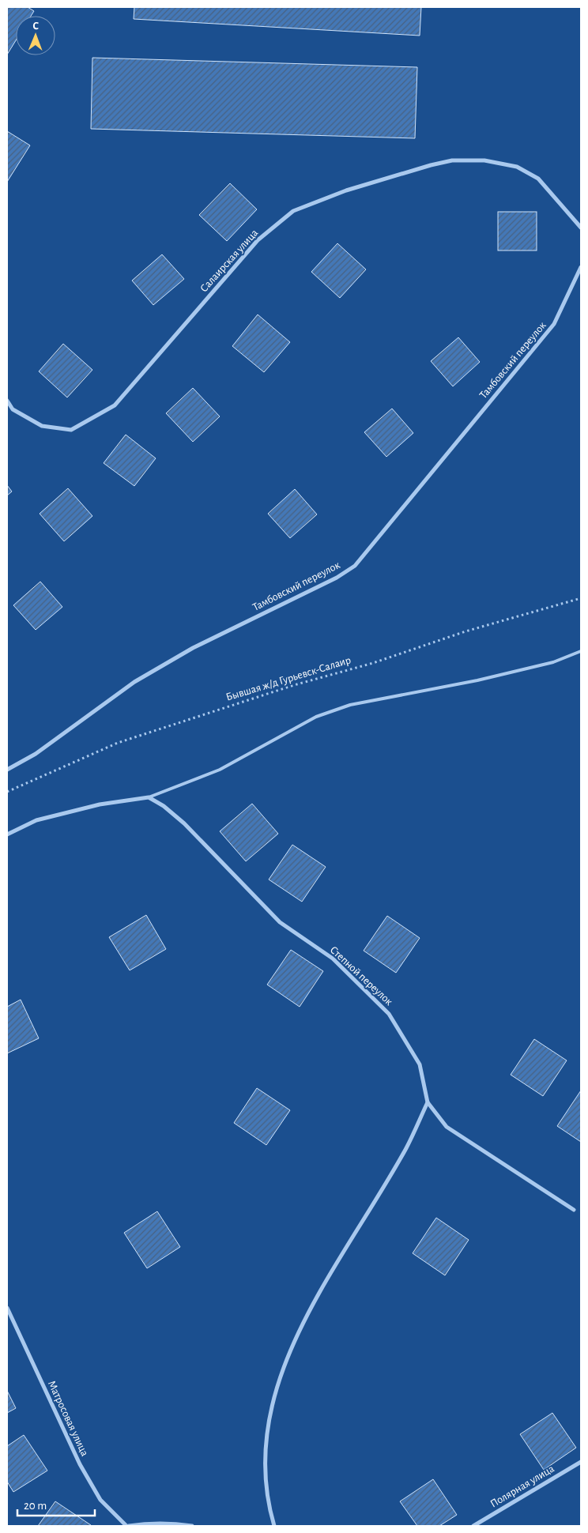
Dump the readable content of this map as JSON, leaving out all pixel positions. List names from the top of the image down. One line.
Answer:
{"streets":{"street":["Салаирская улица","Тамбовский переулок","Степной переулок","Матросовая улица","Полярная улица"],"path":["Бывшая ж/д Гурьевск-Салаир"]},"scale_bar":"20 m","north":"top"}
